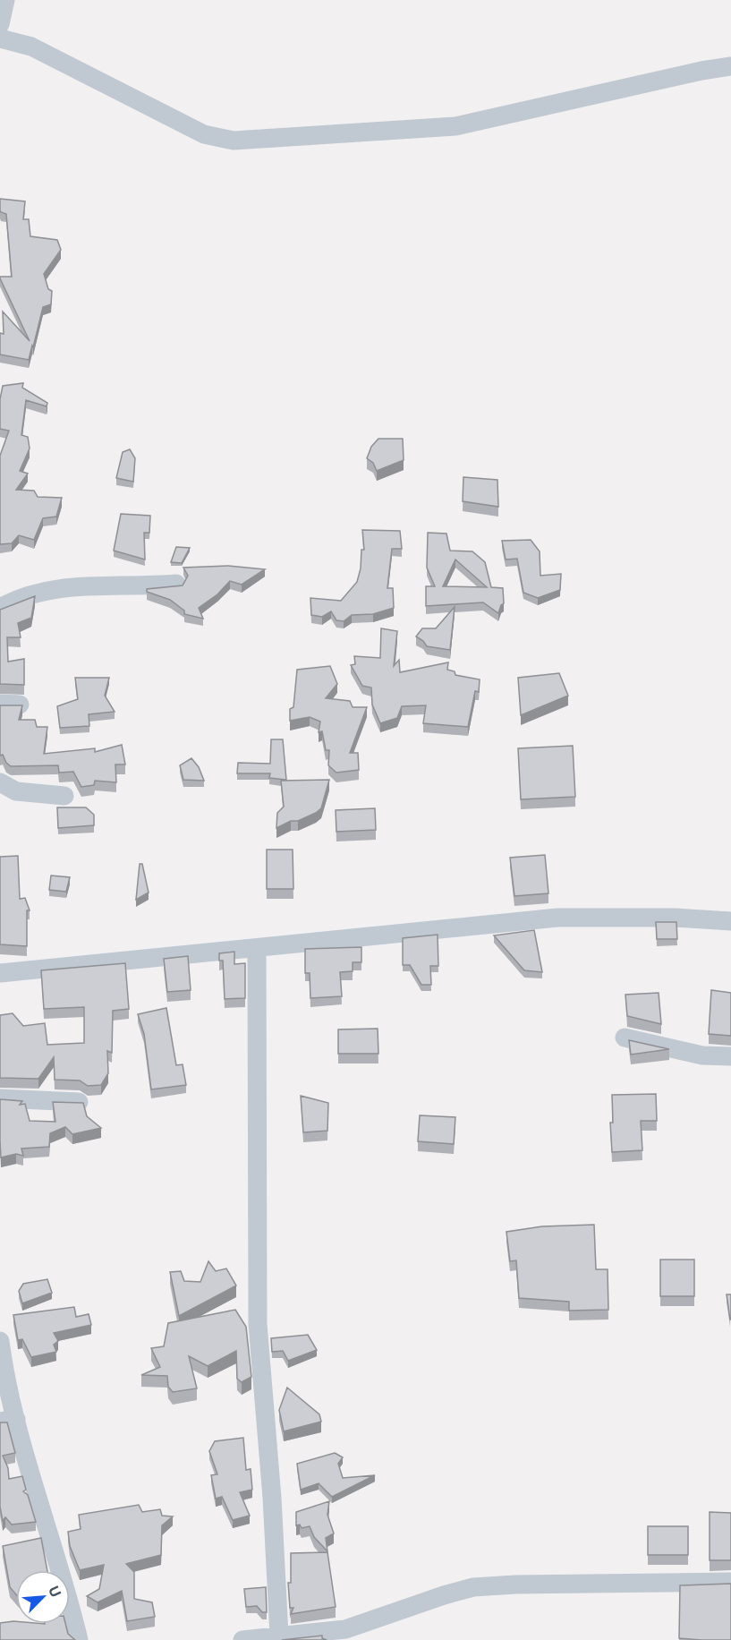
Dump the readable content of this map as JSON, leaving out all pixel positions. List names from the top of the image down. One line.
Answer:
{"north":"top right"}
